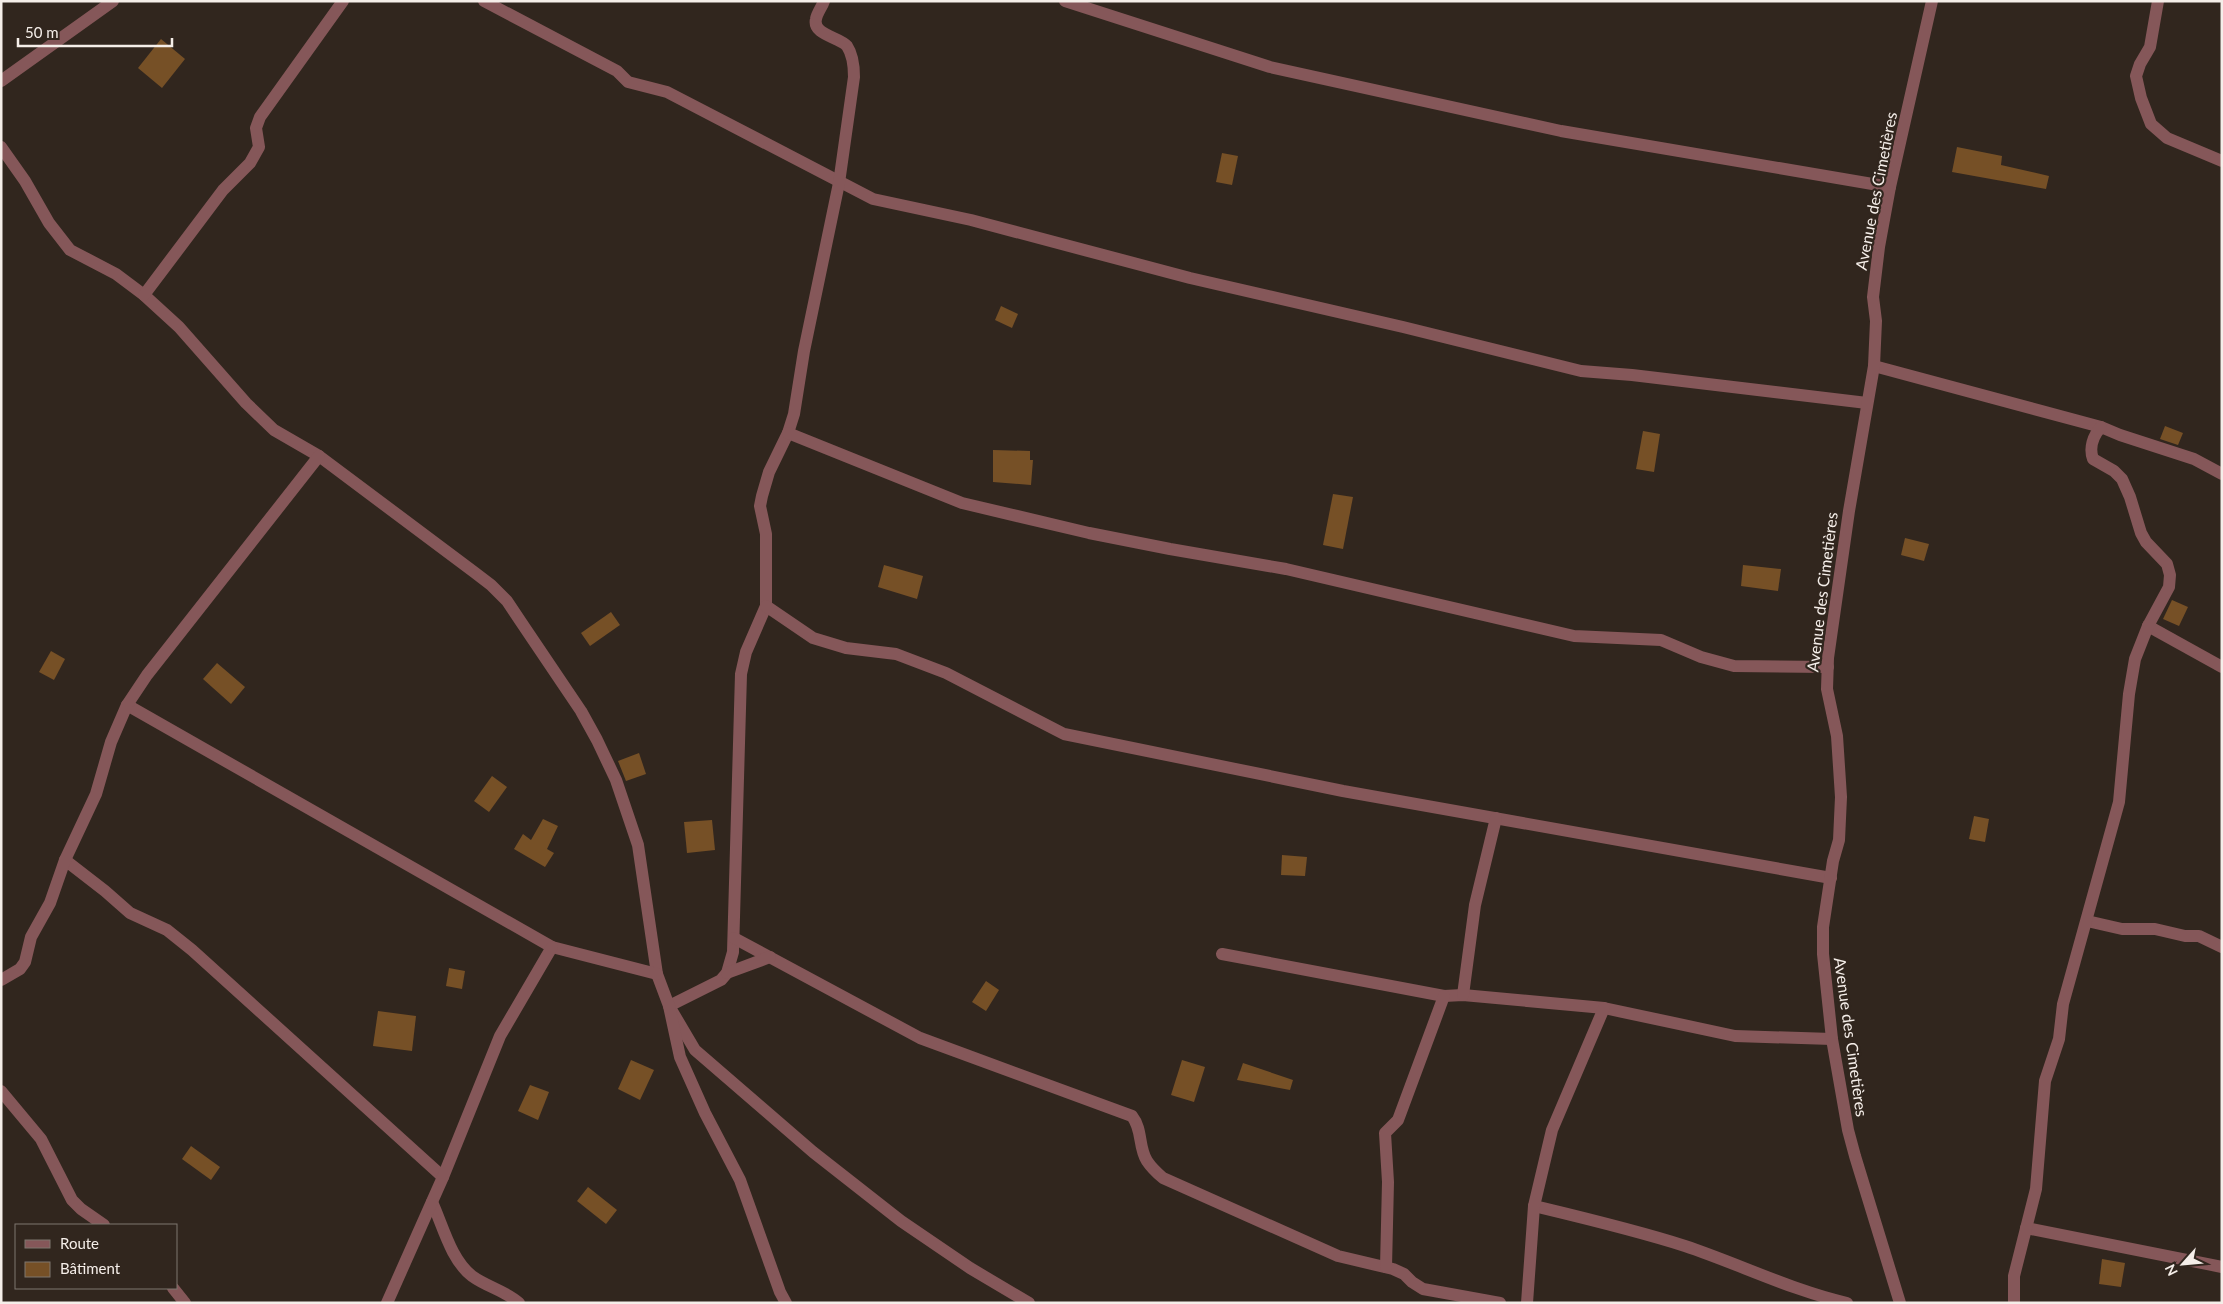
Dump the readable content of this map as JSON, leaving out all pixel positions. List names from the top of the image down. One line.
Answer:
{"streets":{"street":["Avenue des Cimetières"]},"legend":["Route","Bâtiment"],"scale_bar":"50 m","north":"bottom left"}
